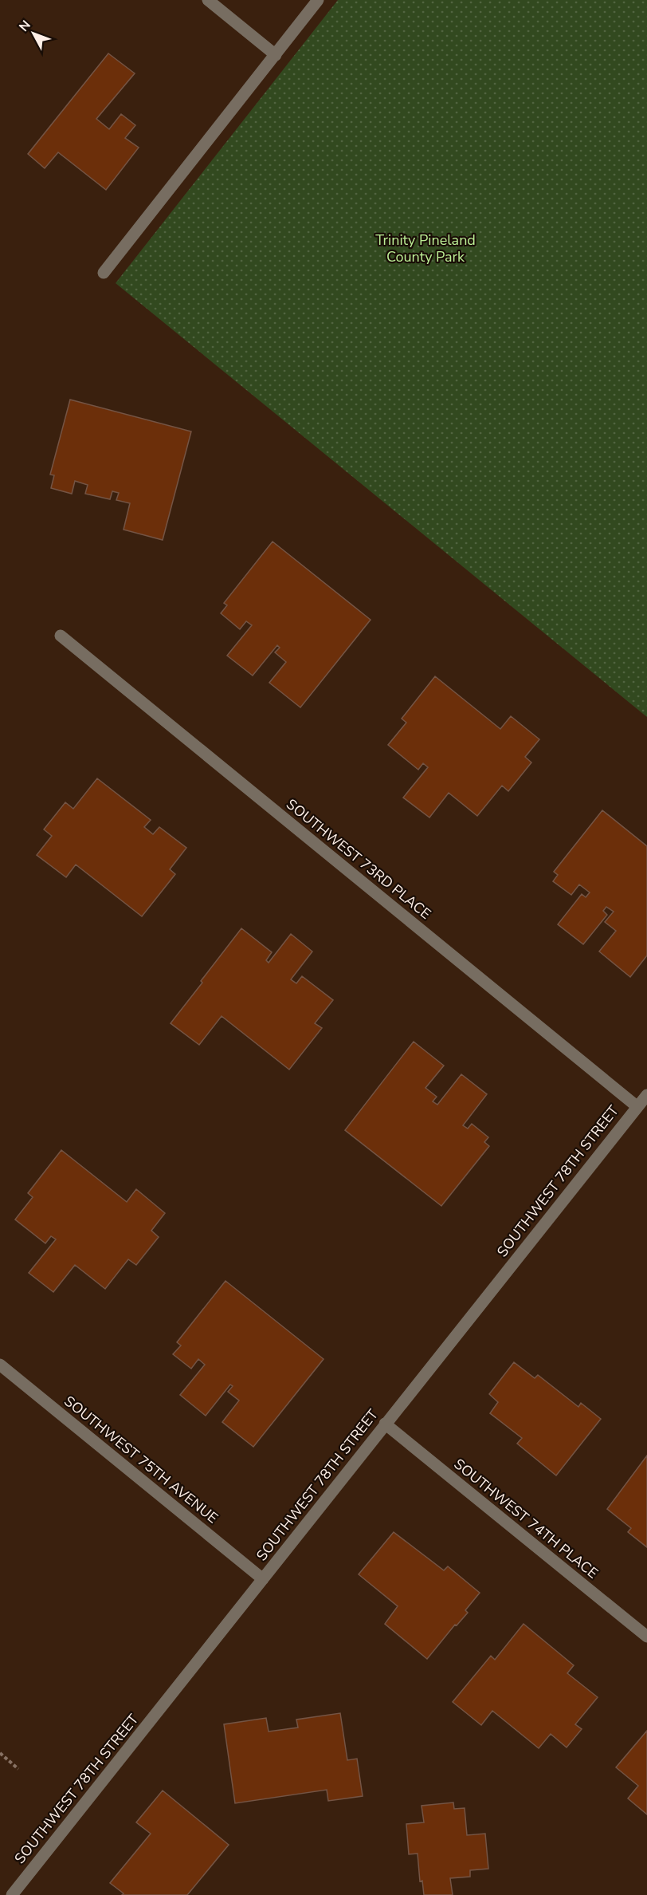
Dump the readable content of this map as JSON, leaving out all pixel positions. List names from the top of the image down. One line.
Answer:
{"streets":{"street":["SOUTHWEST 73RD PLACE","SOUTHWEST 78TH STREET","SOUTHWEST 75TH AVENUE","SOUTHWEST 74TH PLACE"]},"crossings":[["SOUTHWEST 73RD PLACE","SOUTHWEST 78TH STREET"],["SOUTHWEST 78TH STREET","SOUTHWEST 75TH AVENUE"],["SOUTHWEST 78TH STREET","SOUTHWEST 74TH PLACE"]],"parks":["Trinity Pineland County Park"],"north":"top left"}
